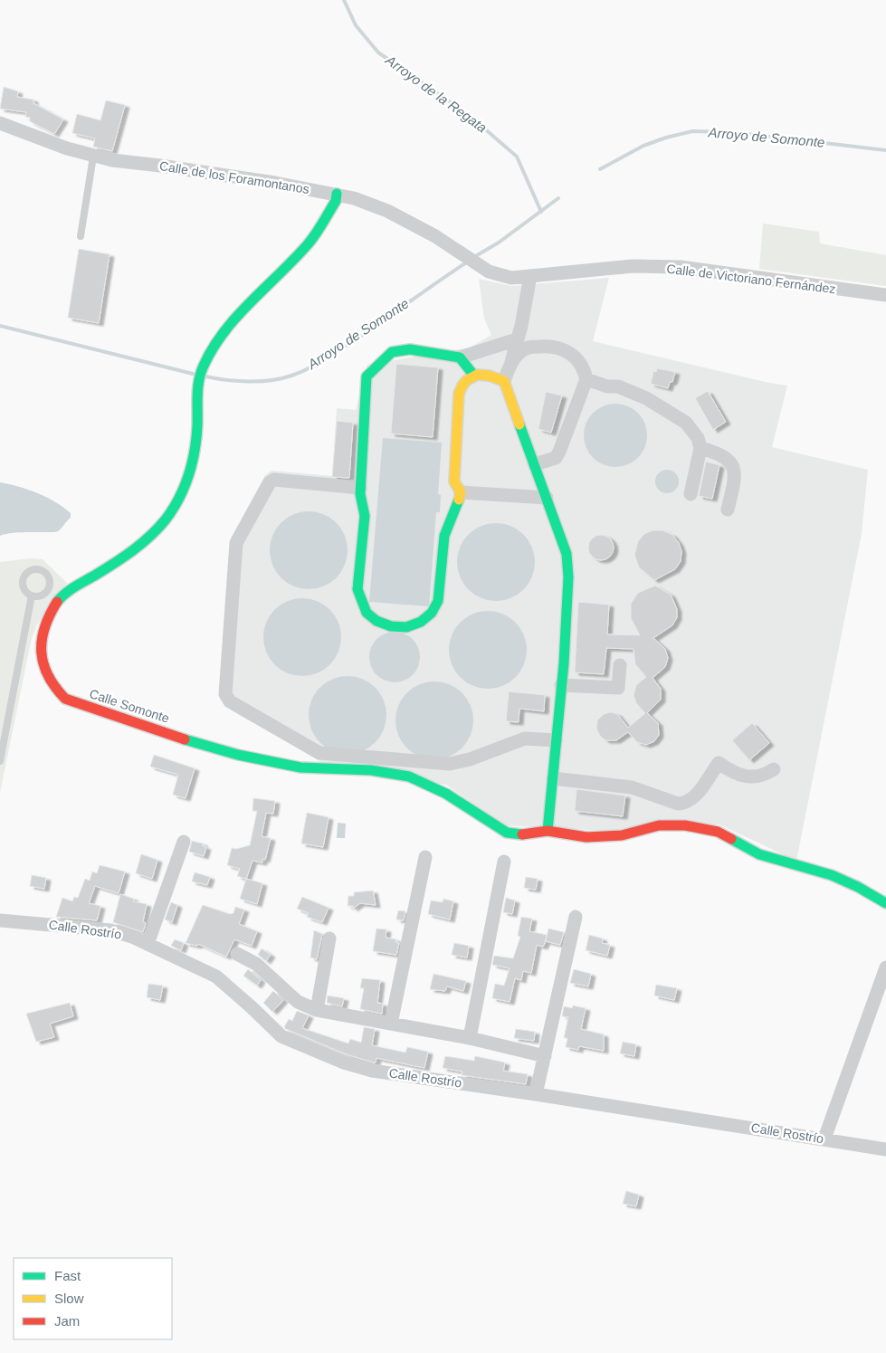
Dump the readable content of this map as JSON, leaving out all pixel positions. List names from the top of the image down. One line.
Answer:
{"streets":{"street":["Calle de los Foramontanos","Calle de Victoriano Fernández","Calle Somonte","Calle Rostrío"]},"crossings":[["Calle de los Foramontanos","Calle de Victoriano Fernández"],["Calle de los Foramontanos","Calle Somonte"]],"water":["Arroyo de la Regata","Arroyo de Somonte"],"legend":["Fast","Slow","Jam"]}
